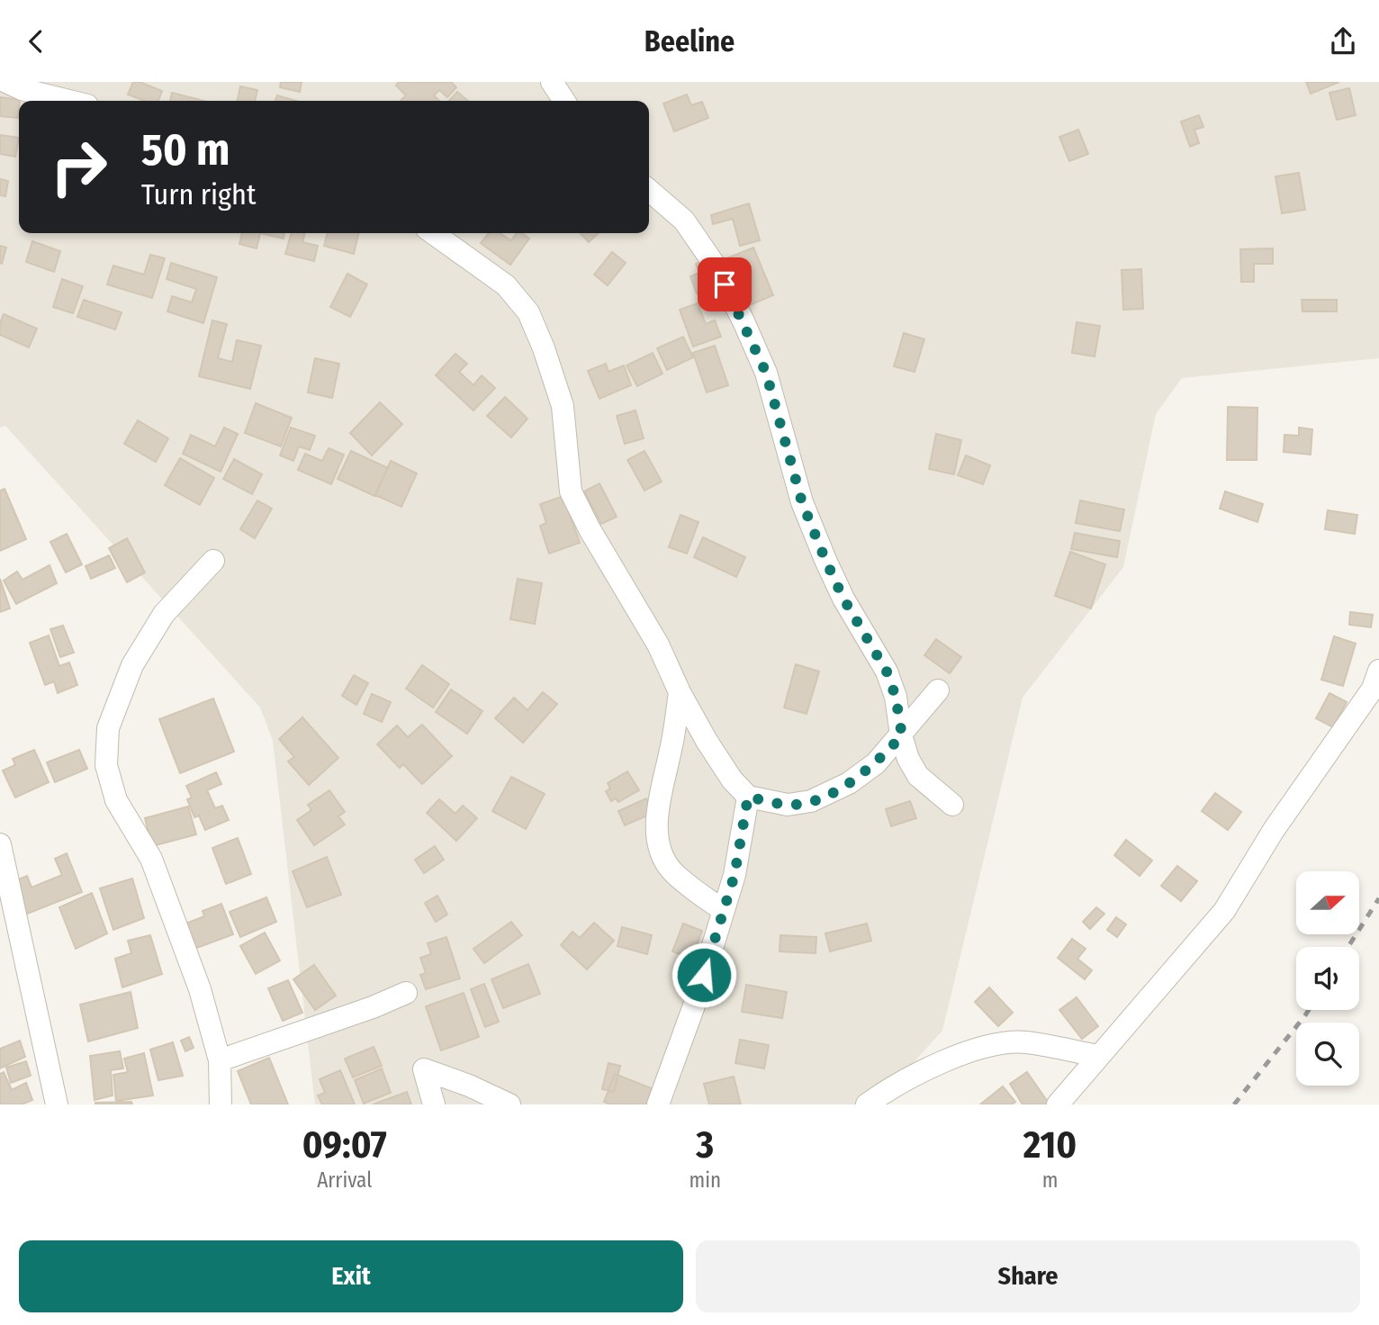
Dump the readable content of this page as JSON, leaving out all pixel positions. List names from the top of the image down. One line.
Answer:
{"north":"right","page":{"header":"Beeline","turn":["50 m","Turn right"],"eta":["09:07","Arrival","3","min","210","m"],"buttons":["Exit","Share"]}}
